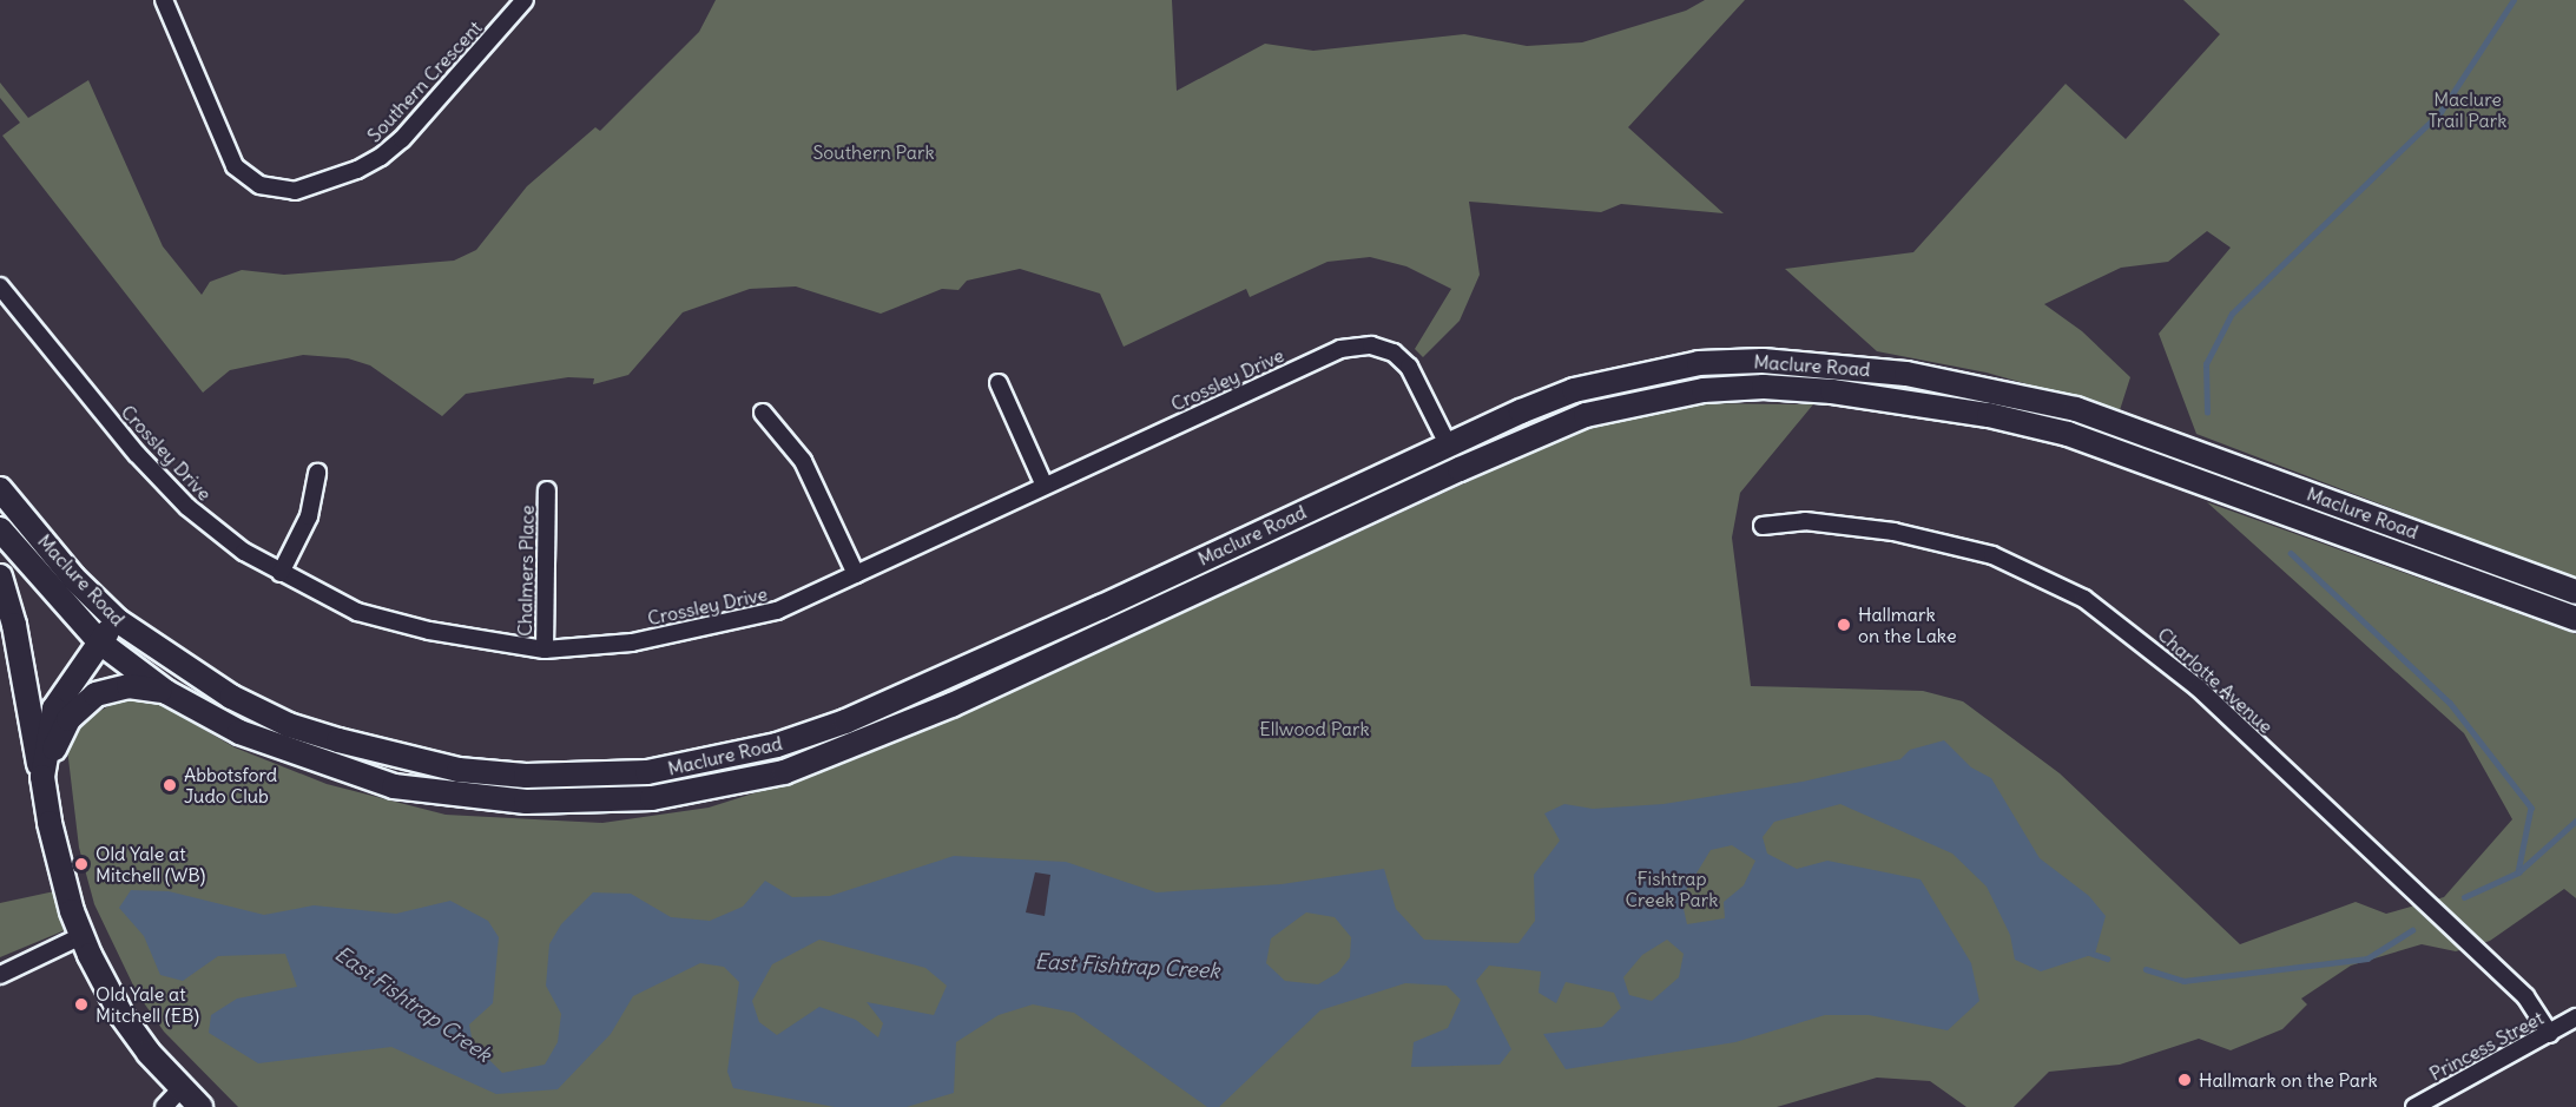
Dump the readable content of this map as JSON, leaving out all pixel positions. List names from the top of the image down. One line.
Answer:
{"streets":{"main road":["Maclure Road"],"street":["Southern Crescent","Crossley Drive","Chalmers Place","Charlotte Avenue","Princess Street"]},"crossings":[["Maclure Road","Crossley Drive"],["Crossley Drive","Chalmers Place"],["Charlotte Avenue","Princess Street"]],"water":["East Fishtrap Creek"],"parks":["Maclure Trail Park","Southern Park","Ellwood Park","Fishtrap Creek Park"],"places":["Hallmark on the Lake","Abbotsford Judo Club","Old Yale at Mitchell (WB)","Old Yale at Mitchell (EB)","Hallmark on the Park"]}
